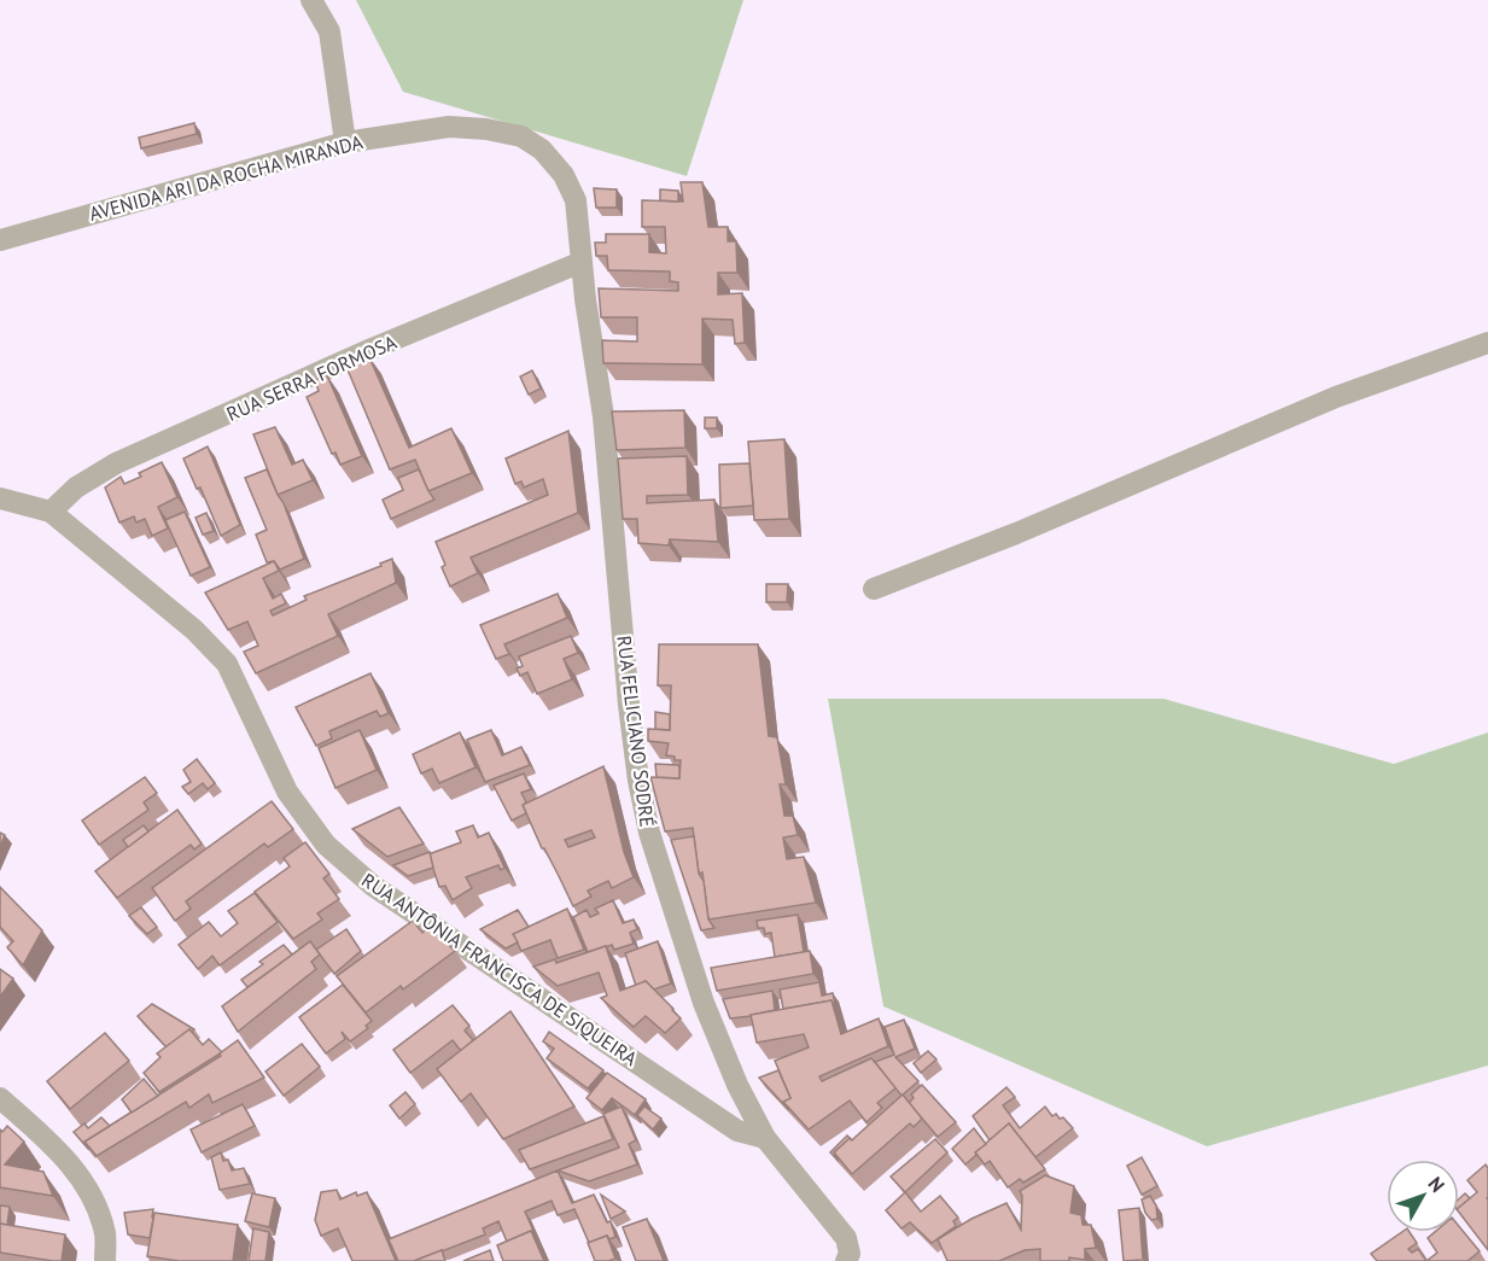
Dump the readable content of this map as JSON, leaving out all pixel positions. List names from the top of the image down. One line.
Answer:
{"streets":{"street":["AVENIDA ARI DA ROCHA MIRANDA","RUA SERRA FORMOSA","RUA FELICIANO SODRÉ","RUA ANTÔNIA FRANCISCA DE SIQUEIRA"]},"crossings":[["AVENIDA ARI DA ROCHA MIRANDA","RUA SERRA FORMOSA"],["AVENIDA ARI DA ROCHA MIRANDA","RUA FELICIANO SODRÉ"],["RUA SERRA FORMOSA","RUA FELICIANO SODRÉ"],["RUA SERRA FORMOSA","RUA ANTÔNIA FRANCISCA DE SIQUEIRA"],["RUA FELICIANO SODRÉ","RUA ANTÔNIA FRANCISCA DE SIQUEIRA"]],"north":"top right"}
